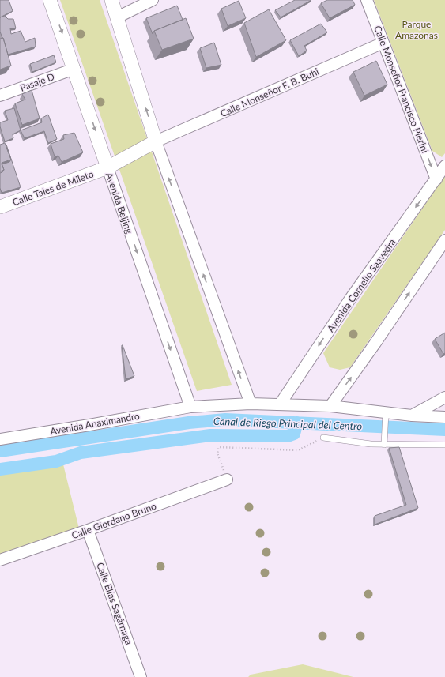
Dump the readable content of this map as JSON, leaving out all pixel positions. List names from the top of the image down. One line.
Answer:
{"streets":{"street":["Pasaje D","Calle Monseñor Francisco Pierini","Calle Monseñor F. B. Buhi","Calle Tales de Mileto","Avenida Beijing","Avenida Cornelio Saavedra","Avenida Anaximandro","Calle Giordano Bruno","Calle Elías Sagárnaga"]},"crossings":[["Pasaje D","Avenida Beijing"],["Calle Monseñor Francisco Pierini","Calle Monseñor F. B. Buhi"],["Calle Monseñor Francisco Pierini","Avenida Cornelio Saavedra"],["Calle Monseñor F. B. Buhi","Calle Tales de Mileto"],["Calle Tales de Mileto","Avenida Beijing"],["Avenida Beijing","Avenida Anaximandro"],["Avenida Cornelio Saavedra","Avenida Anaximandro"],["Calle Giordano Bruno","Calle Elías Sagárnaga"]],"one_way":["Calle Monseñor Francisco Pierini"],"water":["Canal de Riego Principal del Centro"],"parks":["Parque Amazonas"]}
